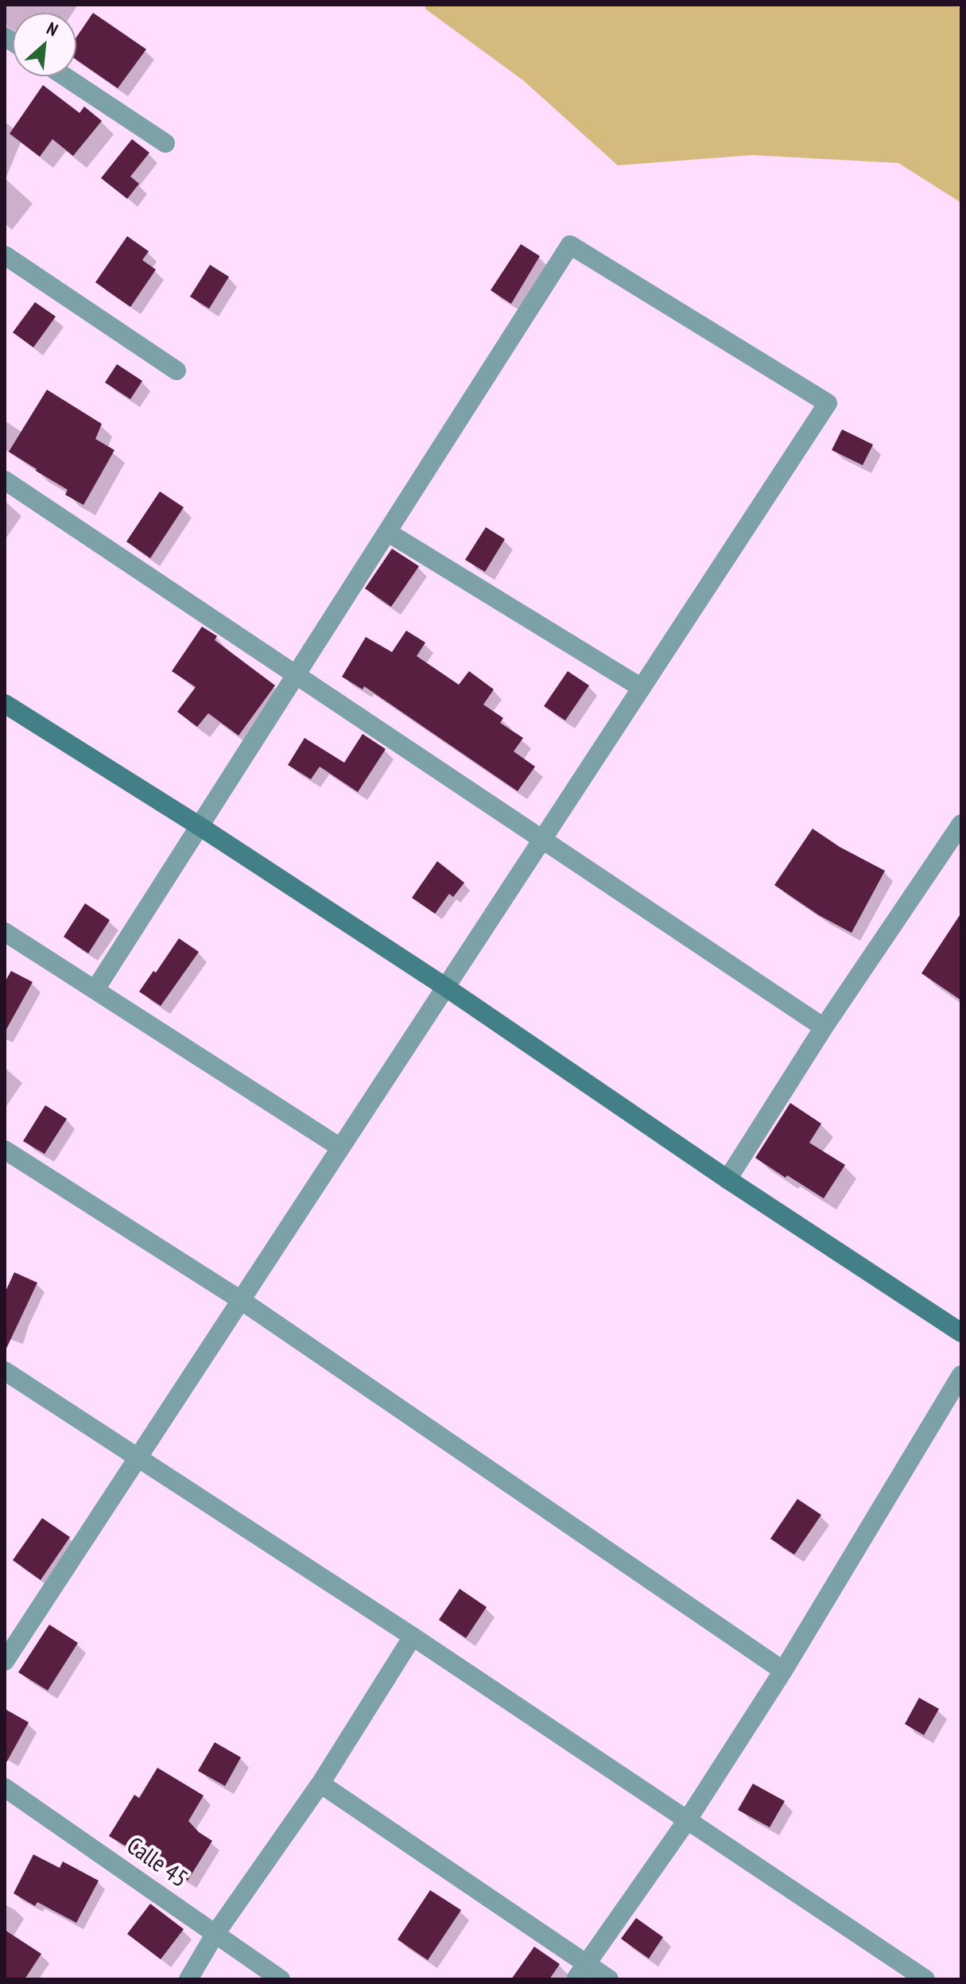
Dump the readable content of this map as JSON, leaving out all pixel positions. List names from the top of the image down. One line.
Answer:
{"streets":{"street":["Calle 45"]},"north":"top right"}
